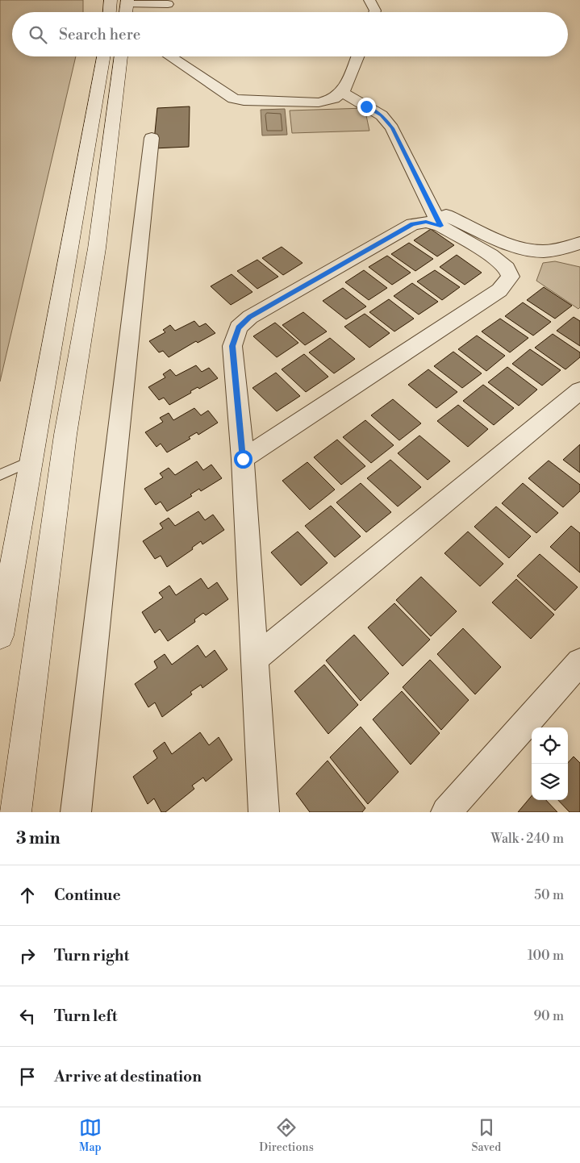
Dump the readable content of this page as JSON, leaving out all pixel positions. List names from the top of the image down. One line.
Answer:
{"page":{"search":"Search here","heading":["3 min","Walk · 240 m"],"list":[["Continue","50 m"],["Turn right","100 m"],["Turn left","90 m"],"Arrive at destination"],"nav":["Map","Directions","Saved"]}}
